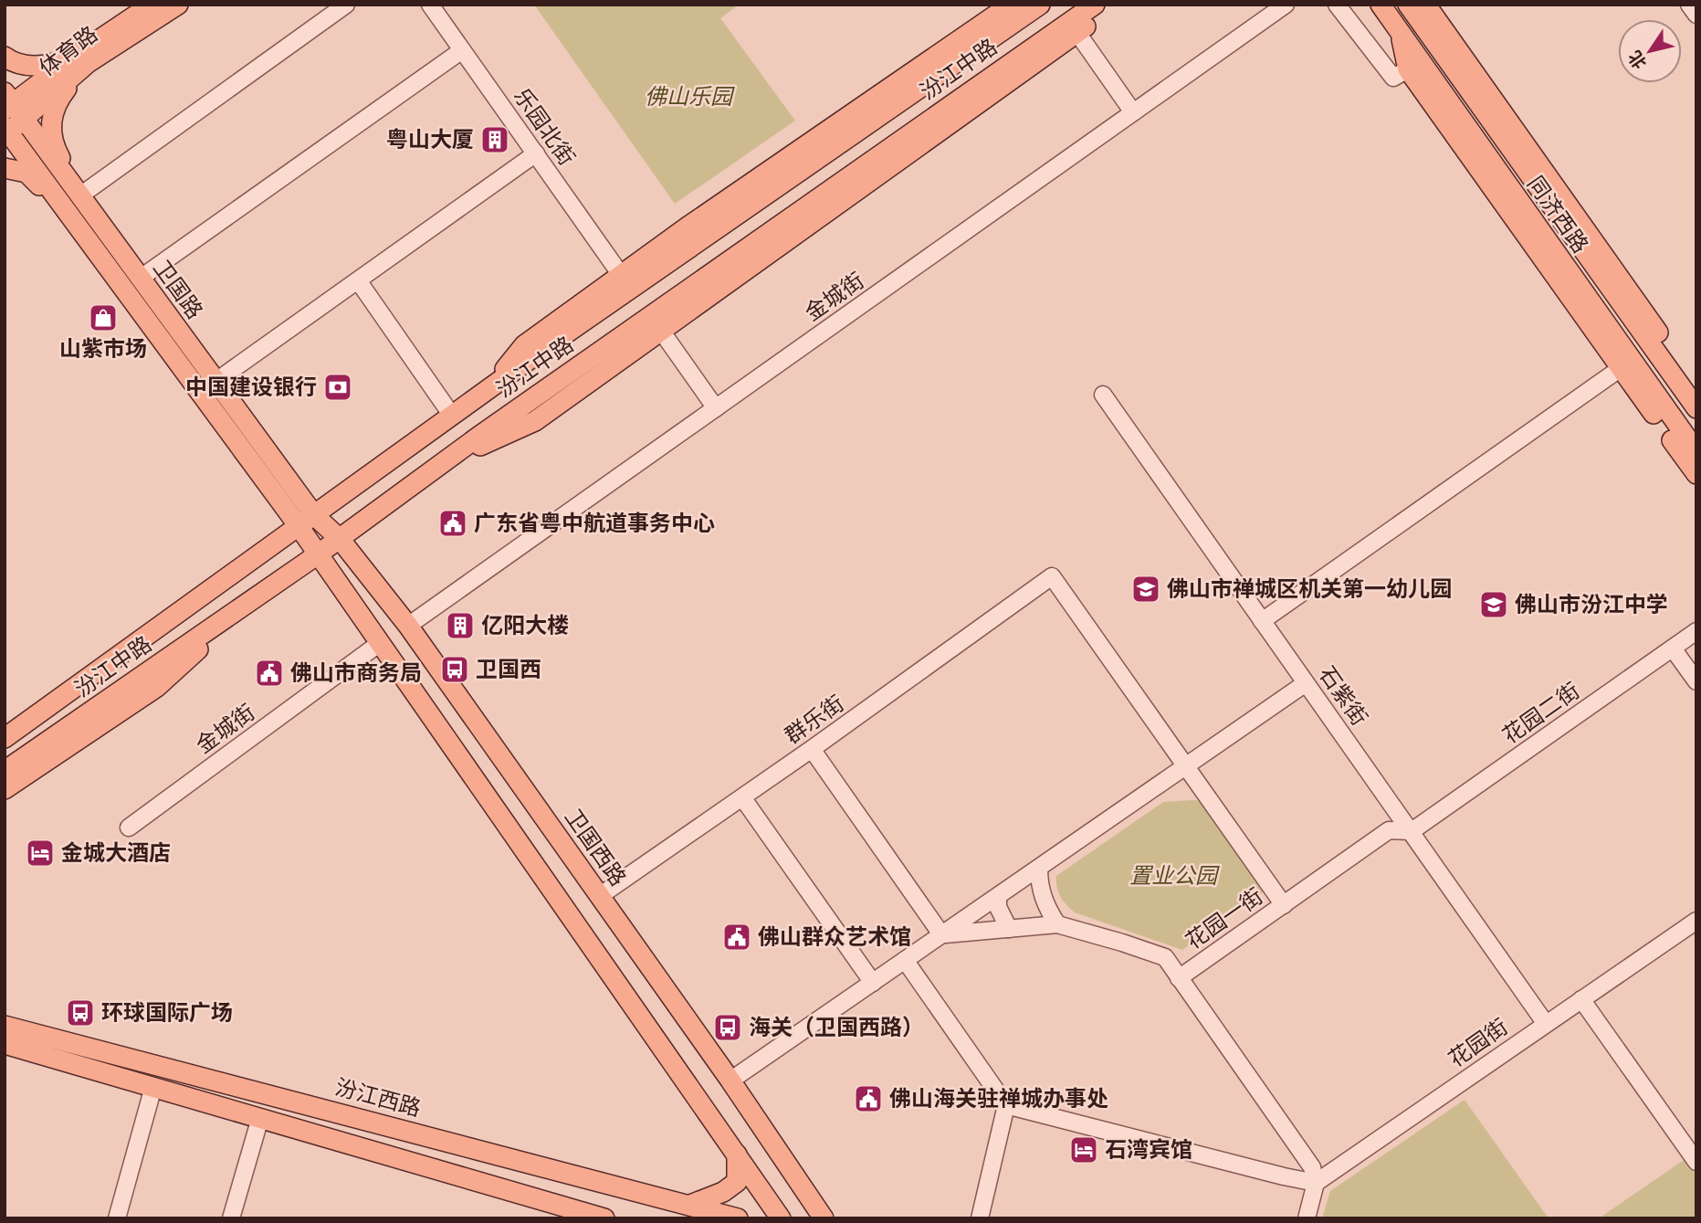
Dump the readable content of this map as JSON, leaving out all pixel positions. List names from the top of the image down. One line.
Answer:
{"streets":{"main road":["体育路","汾江中路","同济西路","卫国路","卫国西路","汾江西路"],"street":["乐园北街","金城街","石紫街","花园二街","群乐街","花园一街","花园街"]},"crossings":[["体育路","卫国路"],["汾江中路","卫国路"],["汾江中路","卫国西路"],["卫国路","卫国西路"],["金城街","卫国西路"],["石紫街","花园二街"],["石紫街","花园一街"],["石紫街","花园街"],["花园二街","花园一街"],["群乐街","卫国西路"],["卫国西路","花园一街"]],"parks":["佛山乐园","置业公园"],"places":{"building":["粤山大厦","亿阳大楼"],"shop":["山紫市场"],"bank":["中国建设银行"],"public building":["广东省粤中航道事务中心","佛山市商务局","佛山群众艺术馆","佛山海关驻禅城办事处"],"school or university":["佛山市禅城区机关第一幼儿园","佛山市汾江中学"],"bus stop":["卫国西","环球国际广场","海关（卫国西路）"],"hotel":["金城大酒店","石湾宾馆"]},"north":"bottom left"}
